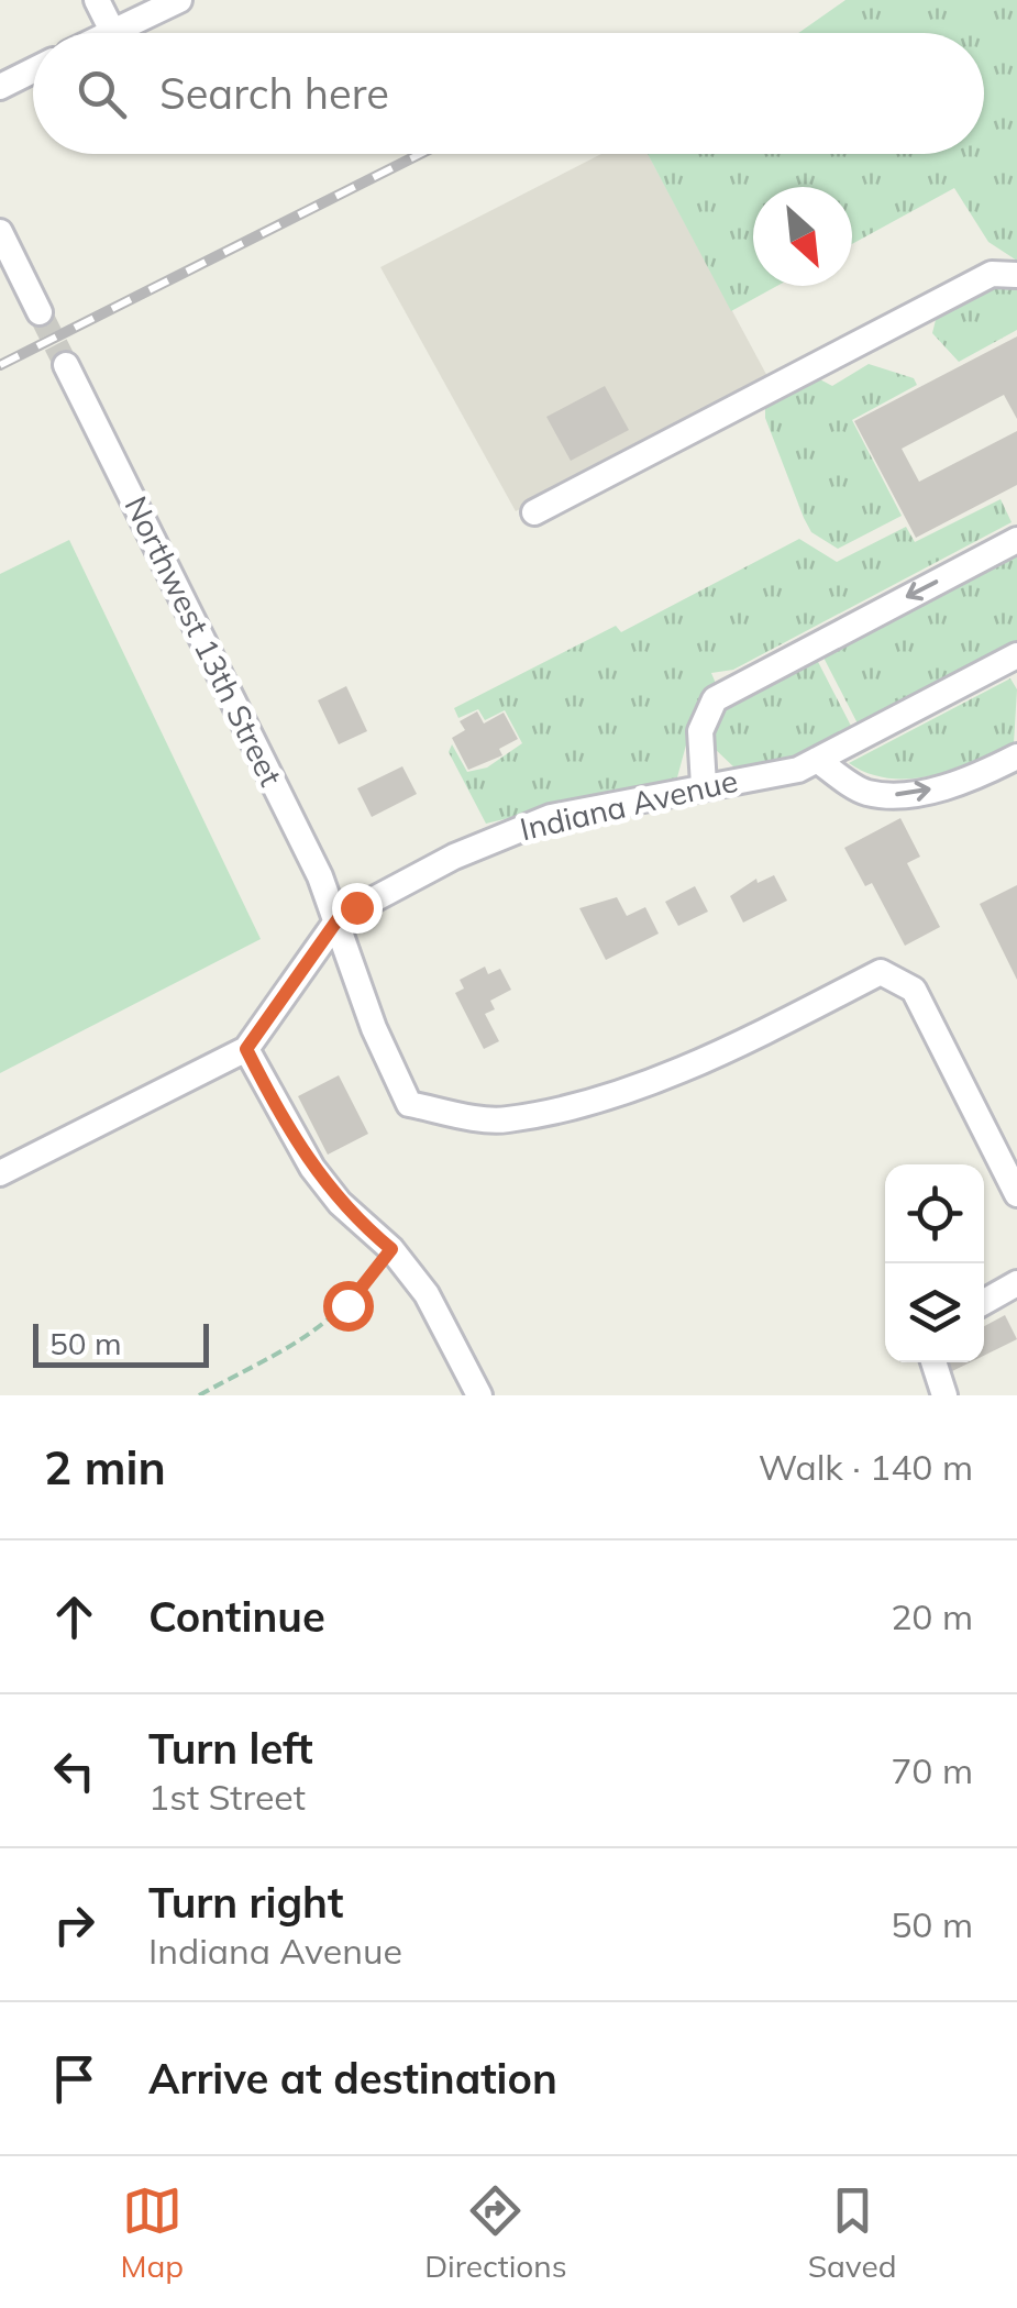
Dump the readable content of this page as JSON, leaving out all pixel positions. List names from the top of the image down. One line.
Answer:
{"streets":{"street":["Northwest 13th Street","Indiana Avenue"]},"crossings":[["Northwest 13th Street","Indiana Avenue"]],"scale_bar":"50 m","north":"bottom right","page":{"search":"Search here","scale":"50 m","heading":["2 min","Walk · 140 m"],"list":[["Continue","20 m"],["Turn left","1st Street","70 m"],["Turn right","Indiana Avenue","50 m"],"Arrive at destination"],"nav":["Map","Directions","Saved"]}}
